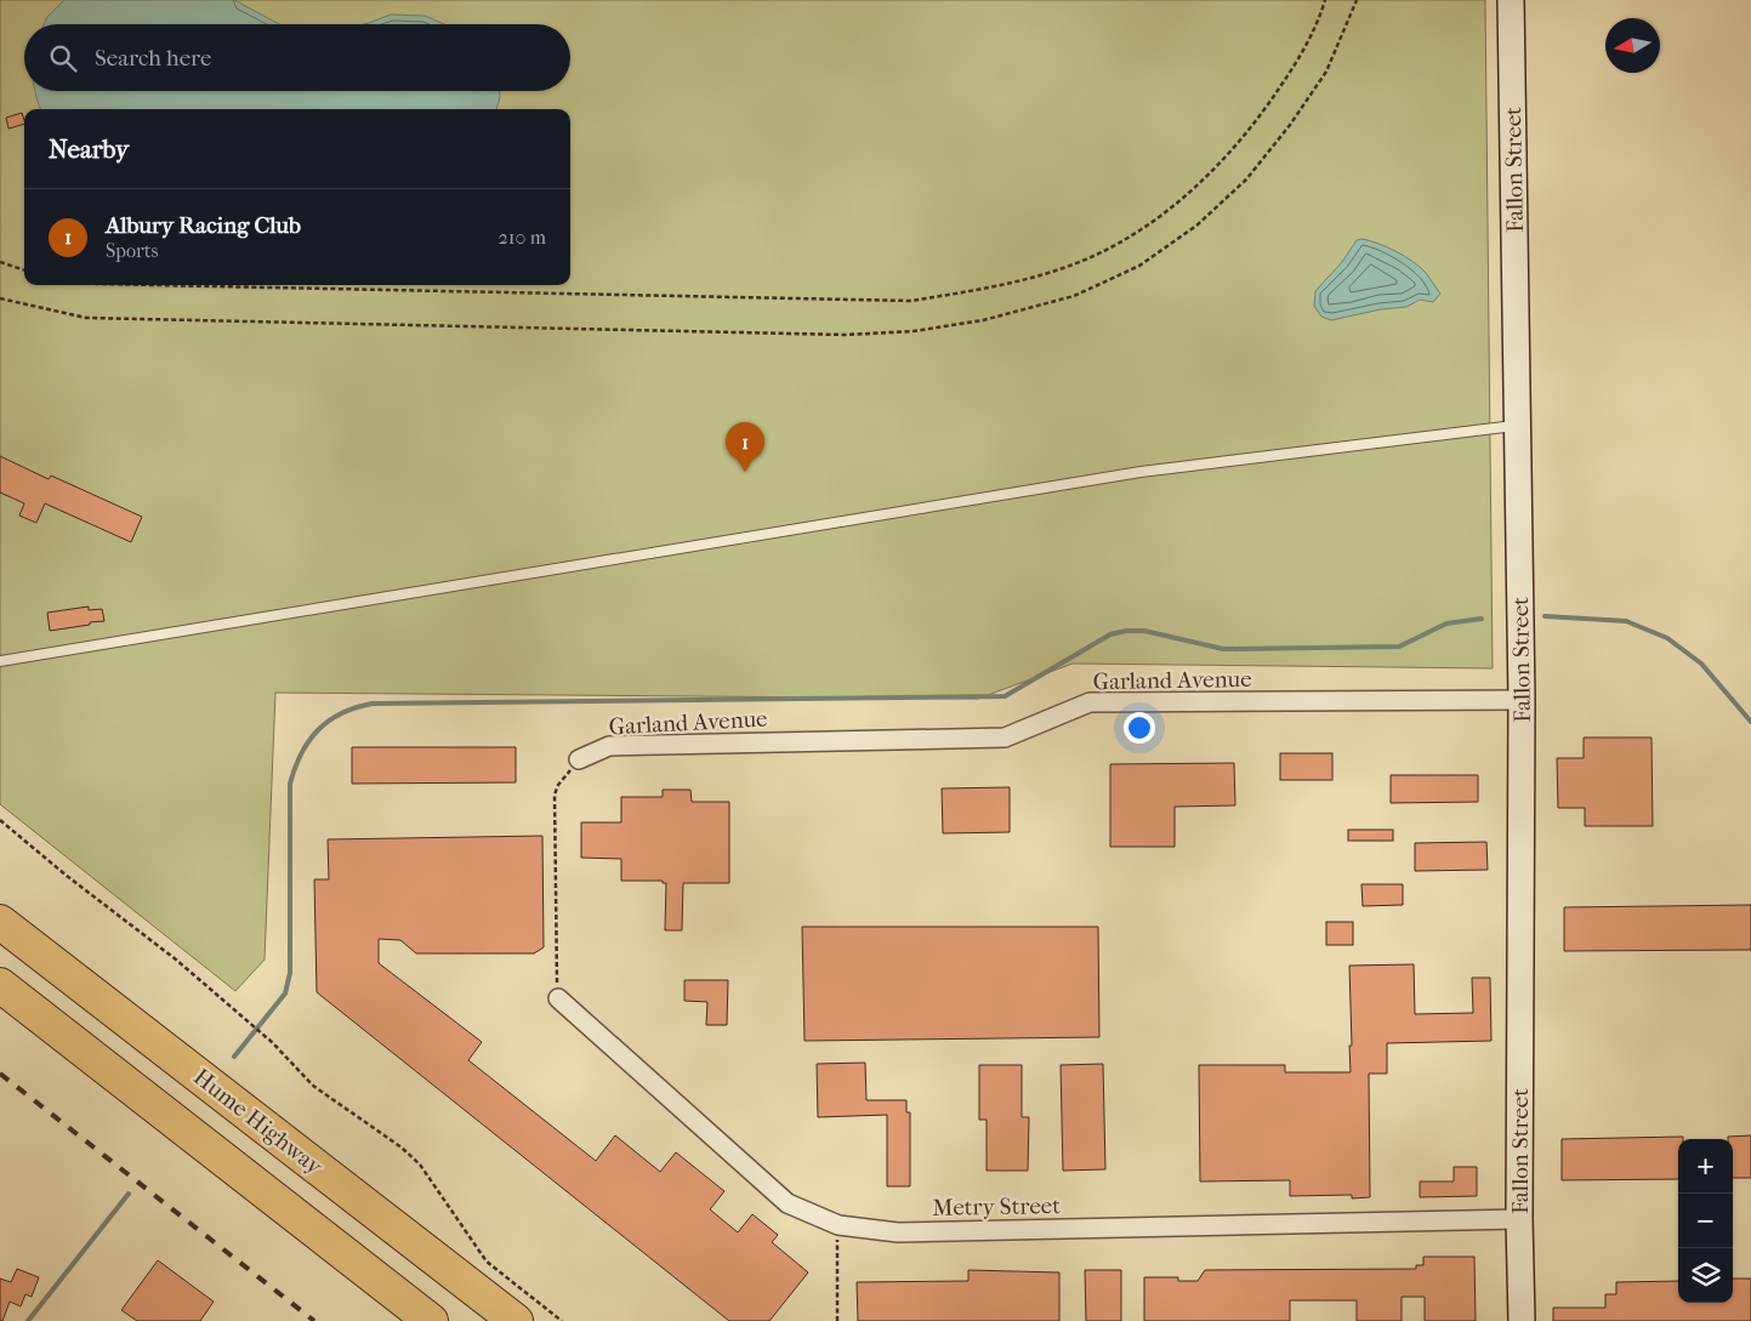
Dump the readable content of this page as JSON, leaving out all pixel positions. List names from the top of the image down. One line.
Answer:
{"streets":{"highway":["Hume Highway"],"street":["Fallon Street","Garland Avenue","Metry Street"]},"crossings":[["Fallon Street","Garland Avenue"],["Fallon Street","Metry Street"]],"north":"left","page":{"search":"Search here","heading":"Nearby","list":[{"mark":"1","name":"Albury Racing Club","note":"Sports","value":"210 m"}],"pins":"1","map_buttons":["+","−"]}}
